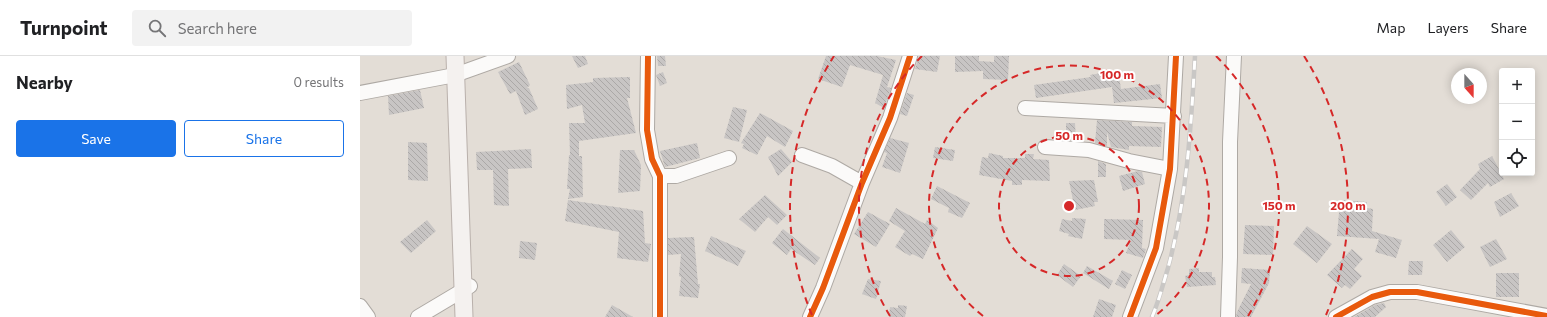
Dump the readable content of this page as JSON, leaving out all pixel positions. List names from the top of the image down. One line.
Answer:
{"north":"bottom","page":{"header":"Turnpoint","search":"Search here","nav":["Map","Layers","Share"],"heading":["Nearby","0 results"],"map_buttons":["+","−"],"buttons":["Save","Share"]},"rings":["100 m","50 m","150 m","200 m"]}
